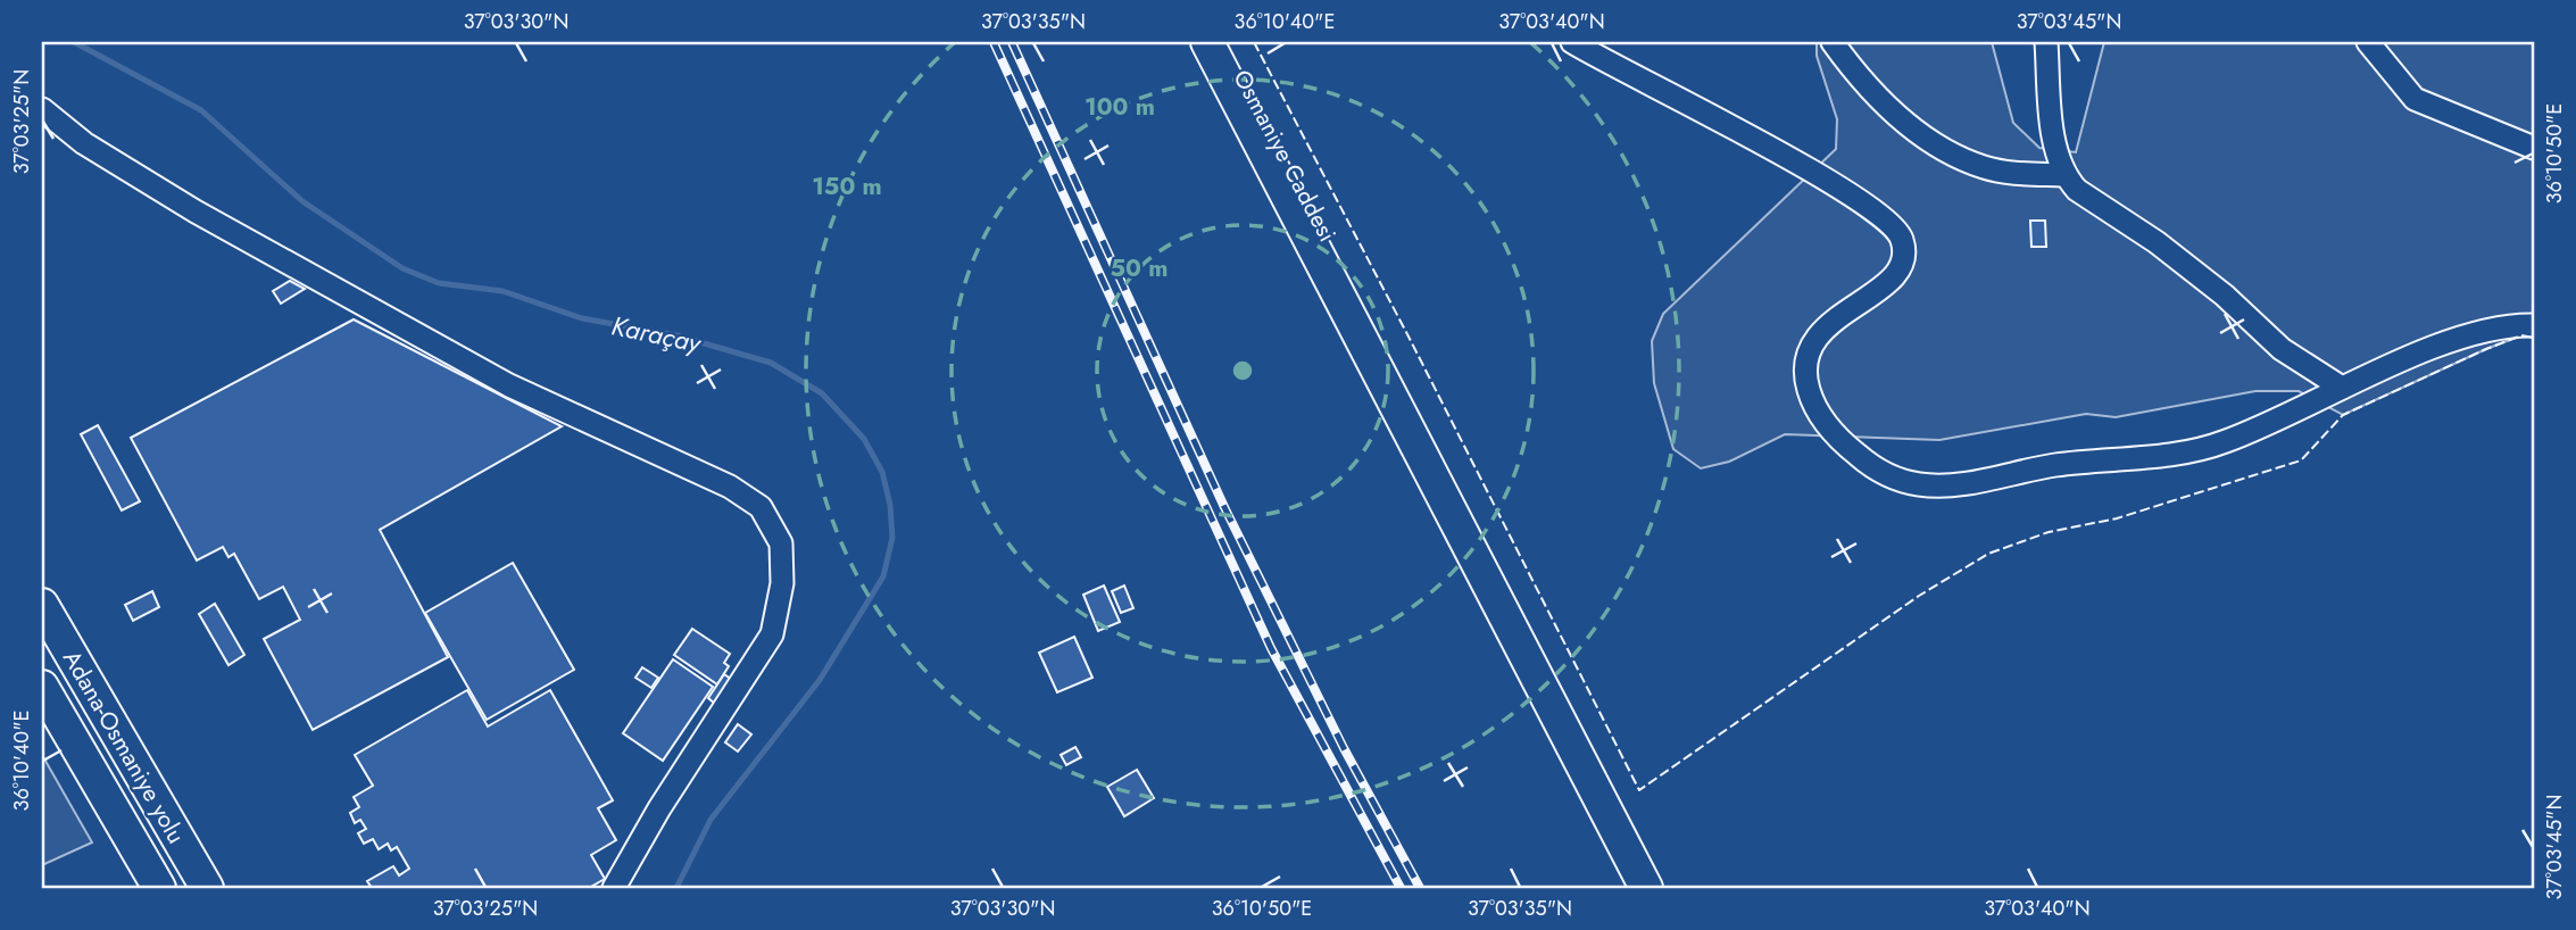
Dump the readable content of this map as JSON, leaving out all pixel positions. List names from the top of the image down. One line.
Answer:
{"streets":{"highway":["Osmaniye Caddesi","Adana-Osmaniye yolu"]},"water":["Karaçay"],"coordinates":["37°03'30\"N","37°03'35\"N","36°10'40\"E","37°03'40\"N","37°03'45\"N","37°03'25\"N","36°10'50\"E"],"rings":["100 m","150 m","50 m"]}
